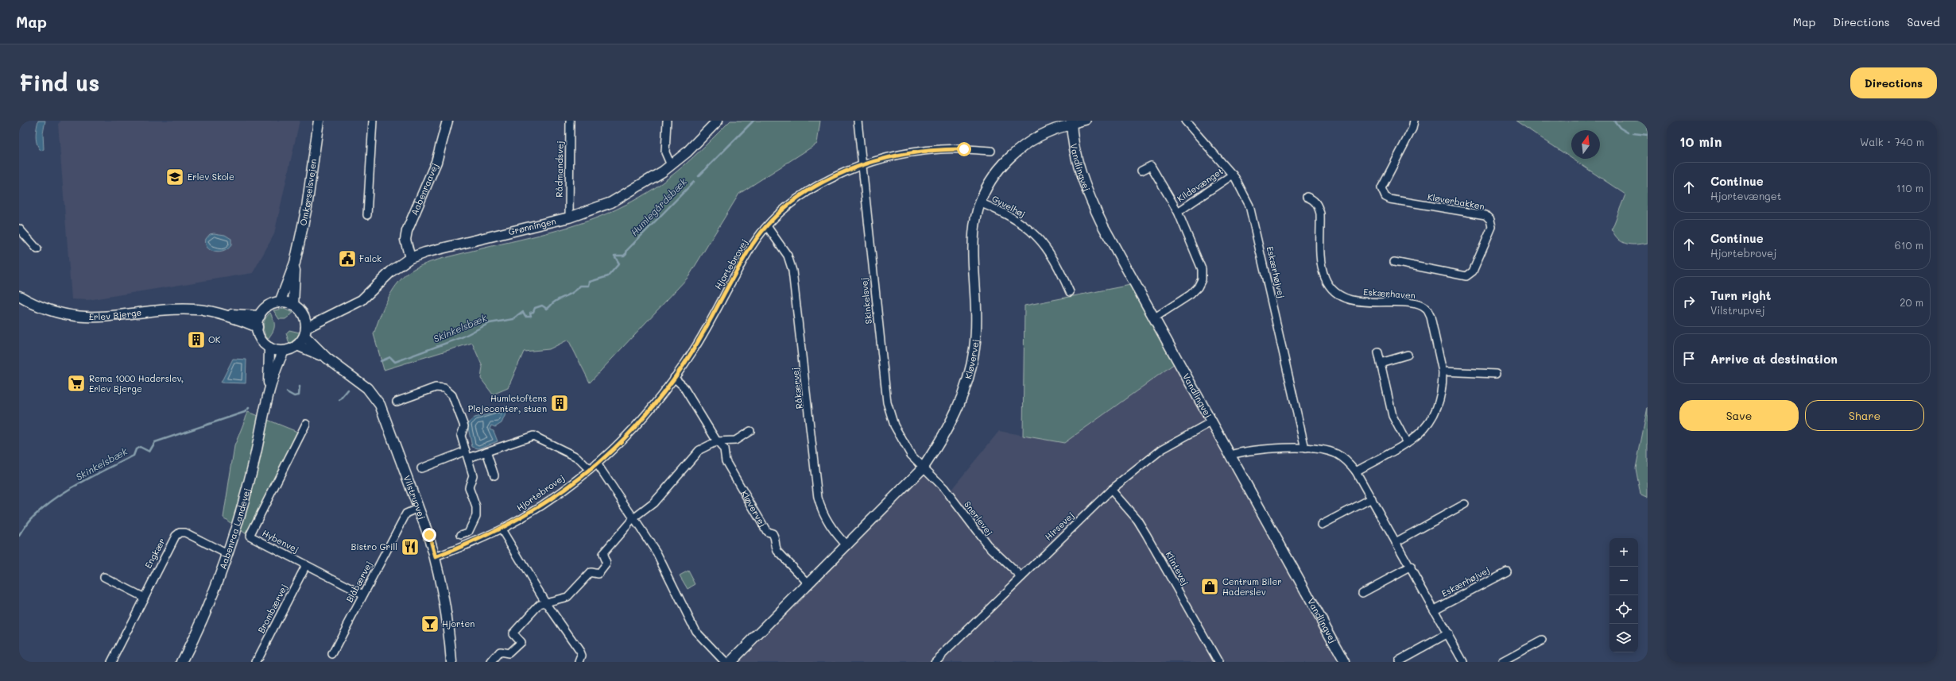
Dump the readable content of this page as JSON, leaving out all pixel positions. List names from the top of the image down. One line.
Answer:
{"streets":{"street":["Vandlingvej","Rådmandsvej","Kildevænget","Aabenraavej","Omkørselsvejen","Kløverbakken","Gyvelhøj","Grønningen","Hjortebrovej","Eskærhøjvej","Eskærhaven","Skinkelsvej","Erlev Bjerge","Kløvervej","Råkærvej","Vilstrupvej","Snerlevej","Hirsevej","Aabenraa Landevej","Hybenvej","Engkær","Klintevej","Blåbærvej","Brombærvej"]},"crossings":[["Vandlingvej","Kildevænget"],["Vandlingvej","Kløvervej"],["Vandlingvej","Hirsevej"],["Rådmandsvej","Grønningen"],["Kildevænget","Eskærhøjvej"],["Aabenraavej","Grønningen"],["Omkørselsvejen","Grønningen"],["Omkørselsvejen","Erlev Bjerge"],["Omkørselsvejen","Vilstrupvej"],["Omkørselsvejen","Aabenraa Landevej"],["Gyvelhøj","Kløvervej"],["Grønningen","Erlev Bjerge"],["Grønningen","Vilstrupvej"],["Grønningen","Aabenraa Landevej"],["Hjortebrovej","Skinkelsvej"],["Hjortebrovej","Råkærvej"],["Hjortebrovej","Vilstrupvej"],["Skinkelsvej","Kløvervej"],["Skinkelsvej","Snerlevej"],["Erlev Bjerge","Vilstrupvej"],["Erlev Bjerge","Aabenraa Landevej"],["Kløvervej","Råkærvej"],["Kløvervej","Snerlevej"],["Vilstrupvej","Aabenraa Landevej"],["Vilstrupvej","Blåbærvej"],["Snerlevej","Hirsevej"],["Hirsevej","Klintevej"],["Aabenraa Landevej","Engkær"],["Hybenvej","Blåbærvej"],["Hybenvej","Brombærvej"]],"water":["Humlegårdsbæk","Skinkelsbæk"],"places":{"school or university":["Erlev Skole"],"public building":["Falck"],"building":["OK","Humletoftens Plejecenter, stuen"],"supermarket":["Rema 1000 Haderslev, Erlev Bjerge"],"restaurant":["Bistro Grill"],"shop":["Centrum Biler Haderslev"],"bar":["Hjorten"]},"north":"top","page":{"header":"Map","nav":["Map","Directions","Saved"],"buttons":["Directions",["Save","Share"]],"title":"Find us","heading":["10 min","Walk · 740 m"],"list":[["Continue","Hjortevænget","110 m"],["Continue","Hjortebrovej","610 m"],["Turn right","Vilstrupvej","20 m"],"Arrive at destination"],"map_buttons":["+","−"]}}
